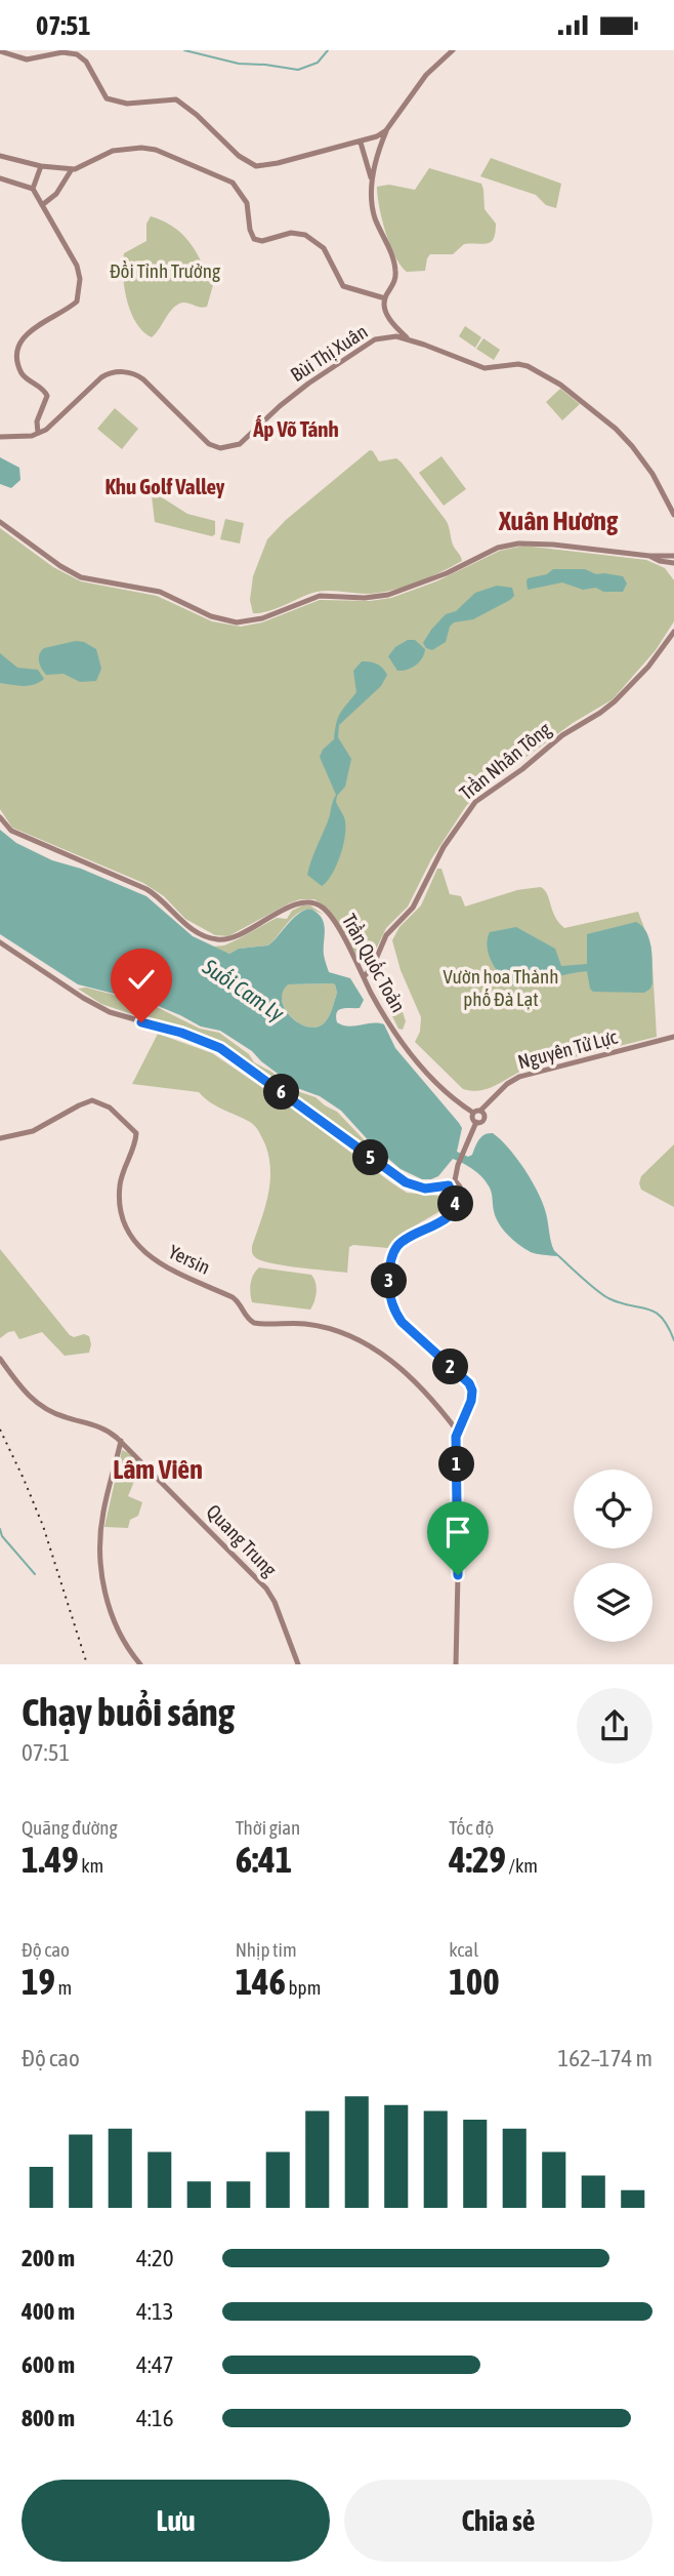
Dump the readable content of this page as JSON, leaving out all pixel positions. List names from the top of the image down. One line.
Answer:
{"streets":{"main road":["Bùi Thị Xuân","Trần Nhân Tông","Trần Quốc Toản","Nguyên Tử Lực","Yersin","Quang Trung"]},"crossings":[["Trần Nhân Tông","Trần Quốc Toản"],["Trần Quốc Toản","Nguyên Tử Lực"]],"districts":["Ấp Võ Tánh","Khu Golf Valley","Xuân Hương","Lâm Viên"],"water":["Suối Cam Ly"],"parks":["Đồi Tỉnh Trưởng","Vườn hoa Thành phố Đà Lạt"],"page":{"status":"07:51","pins":["6","5","4","3","2","1"],"heading":["Chạy buổi sáng","07:51"],"stats":[["Quãng đường","1.49 km"],["Thời gian","6:41"],["Tốc độ","4:29 /km"],["Độ cao","19 m"],["Nhịp tim","146 bpm"],["kcal","100"]],"chart":["Độ cao","162–174 m"],"list":[{"name":"200 m","note":"4:20"},{"name":"400 m","note":"4:13"},{"name":"600 m","note":"4:47"},{"name":"800 m","note":"4:16"}],"buttons":["Lưu","Chia sẻ"]}}
